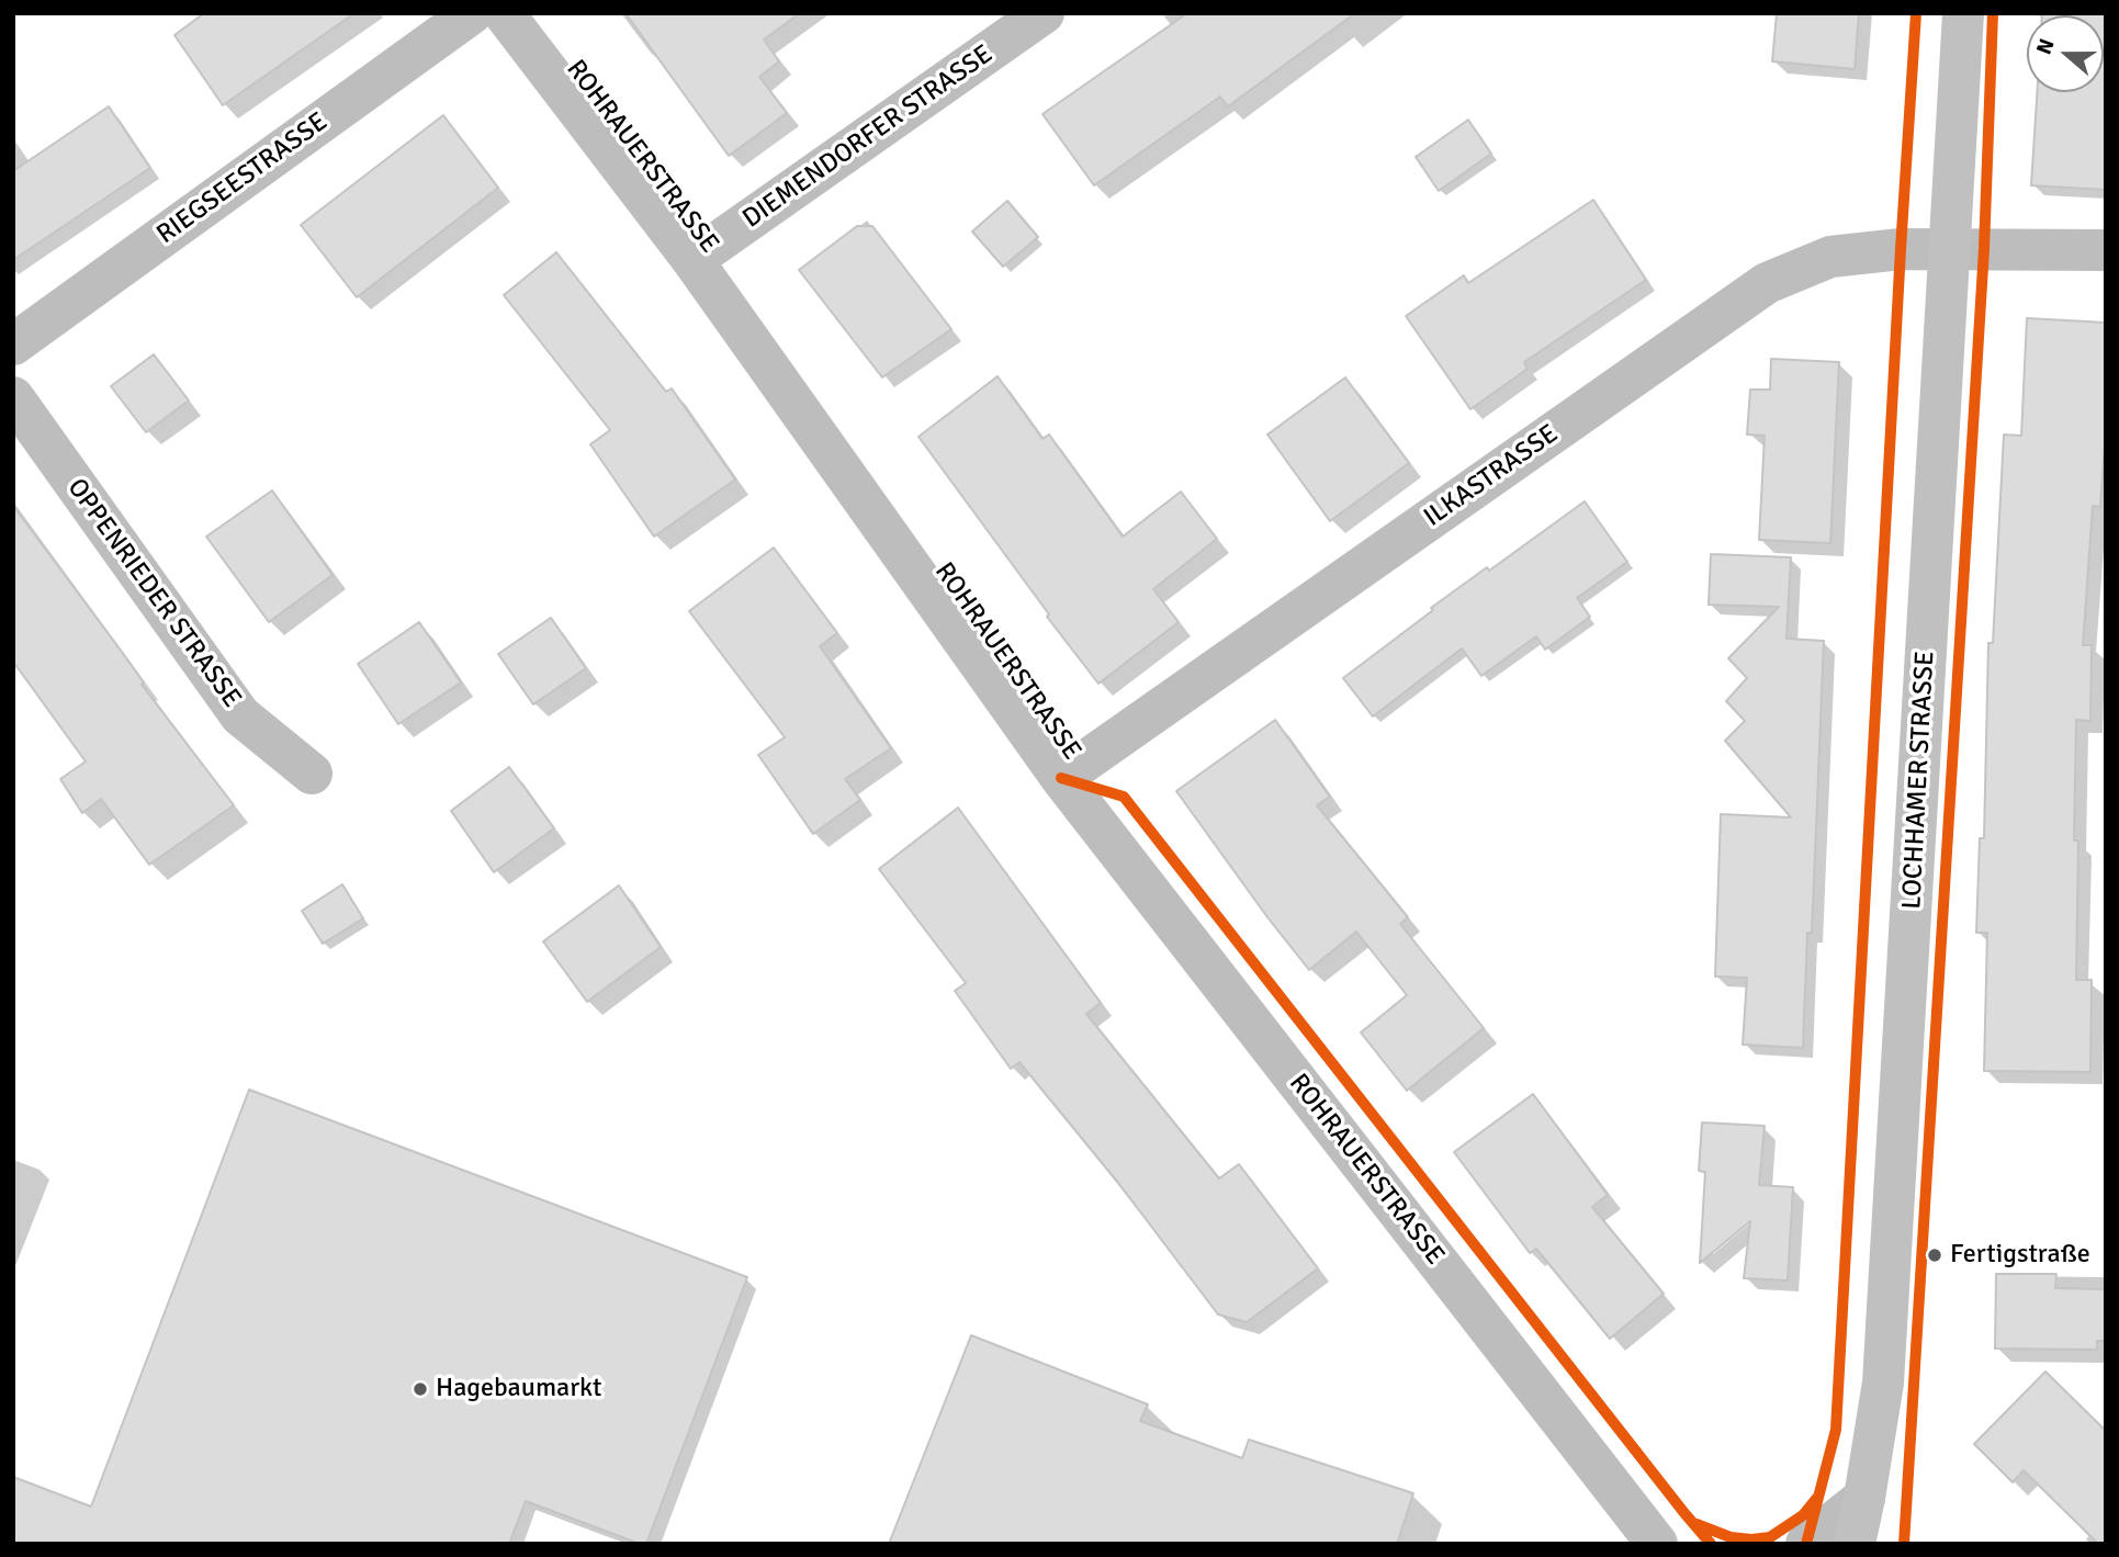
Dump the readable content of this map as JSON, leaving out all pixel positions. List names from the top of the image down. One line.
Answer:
{"streets":{"main road":["LOCHHAMER STRASSE"],"street":["DIEMENDORFER STRASSE","ROHRAUERSTRASSE","RIEGSEESTRASSE","ILKASTRASSE","OPPENRIEDER STRASSE"]},"crossings":[["DIEMENDORFER STRASSE","ROHRAUERSTRASSE"],["ROHRAUERSTRASSE","ILKASTRASSE"],["ILKASTRASSE","LOCHHAMER STRASSE"]],"places":["Fertigstraße","Hagebaumarkt"],"north":"left"}
